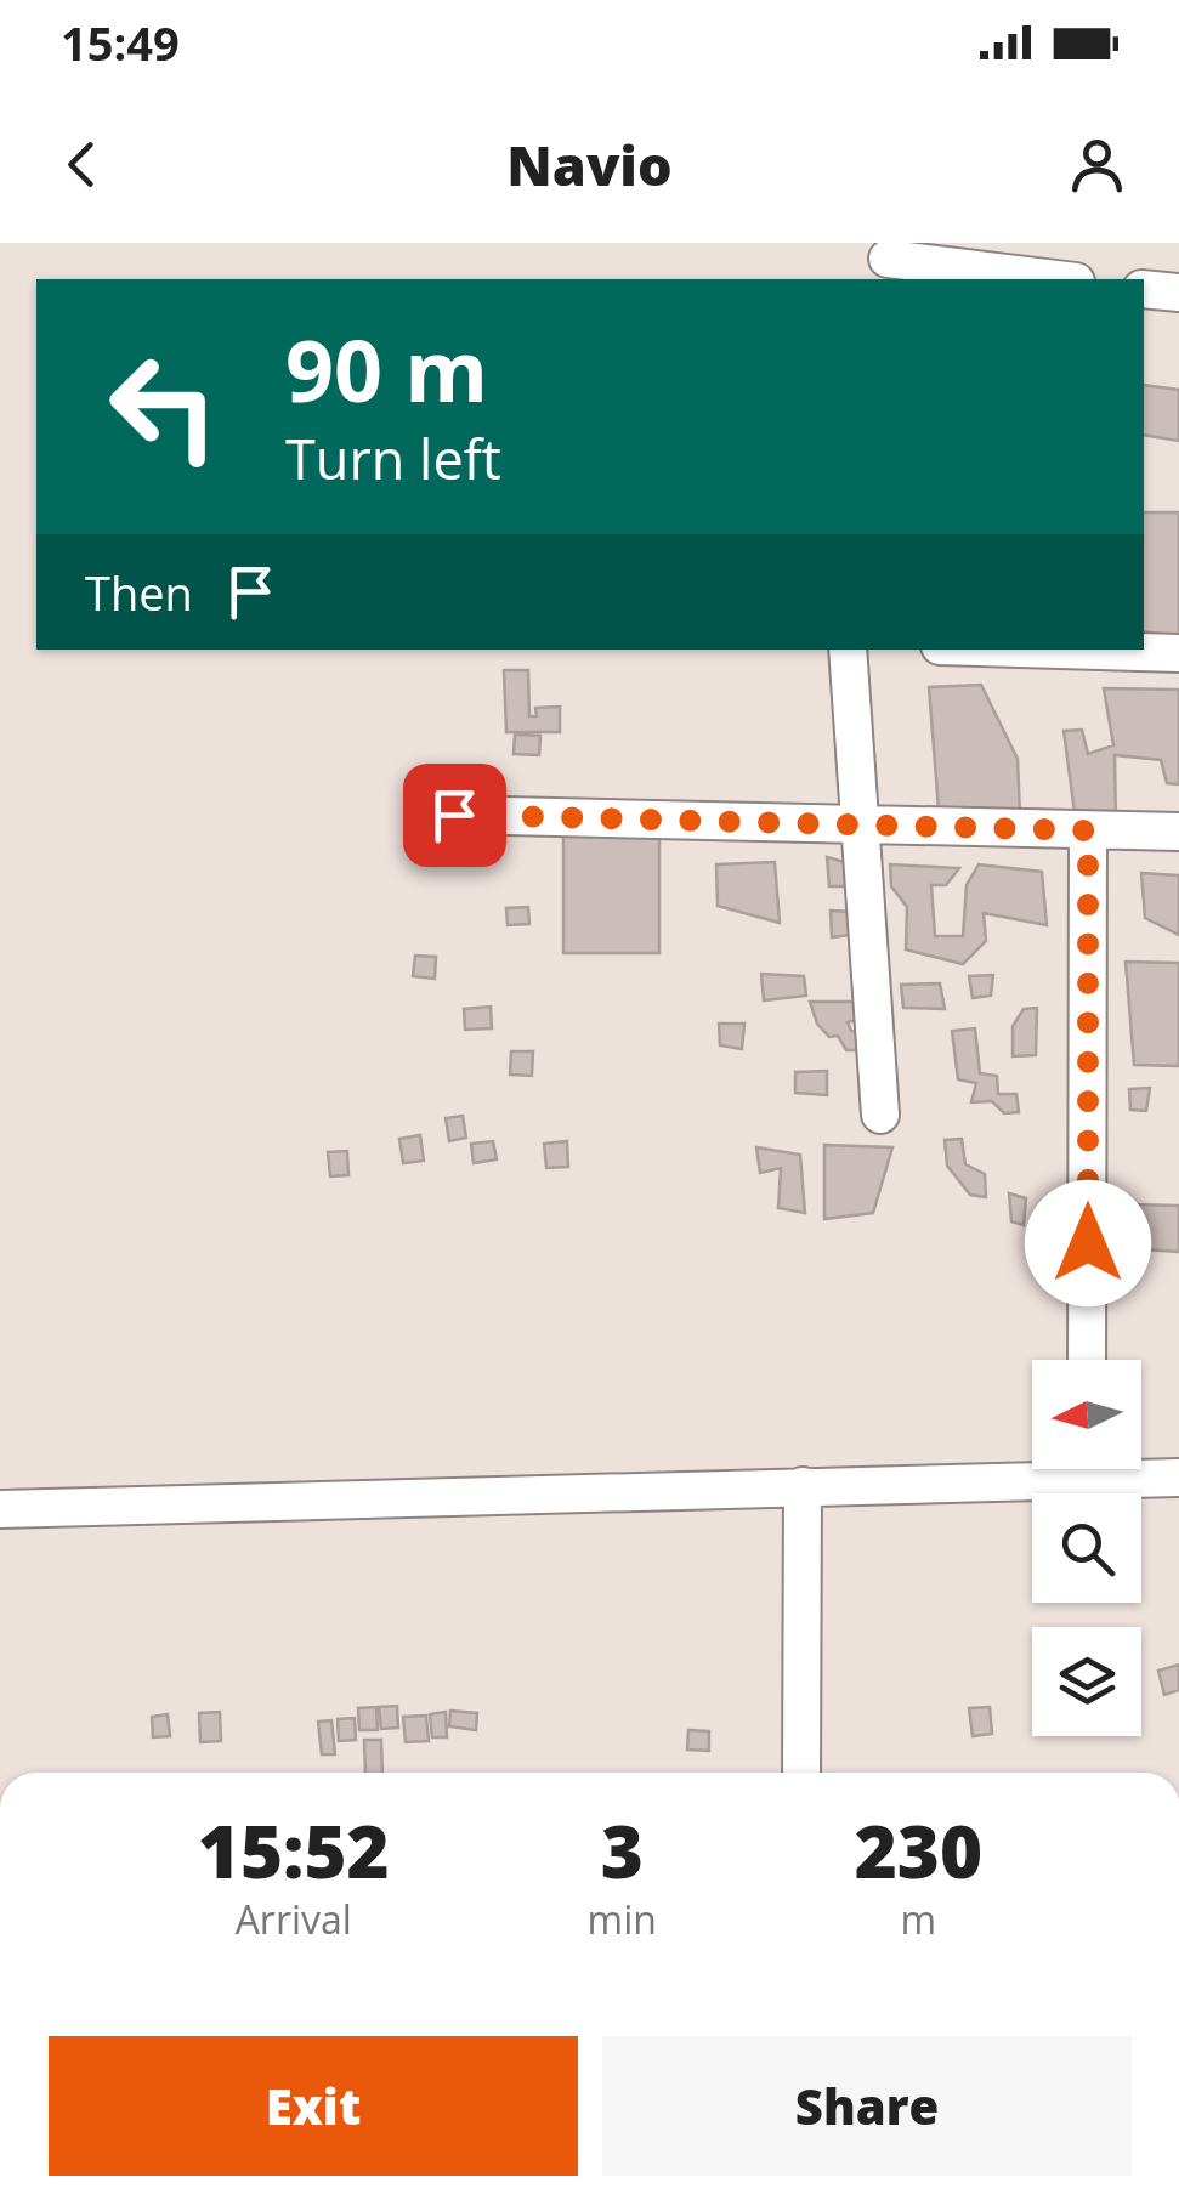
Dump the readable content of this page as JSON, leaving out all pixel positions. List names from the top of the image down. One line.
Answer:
{"north":"left","page":{"status":"15:49","header":"Navio","turn":["90 m","Turn left"],"then":"Then","eta":["15:52","Arrival","3","min","230","m"],"buttons":["Exit","Share"]}}
